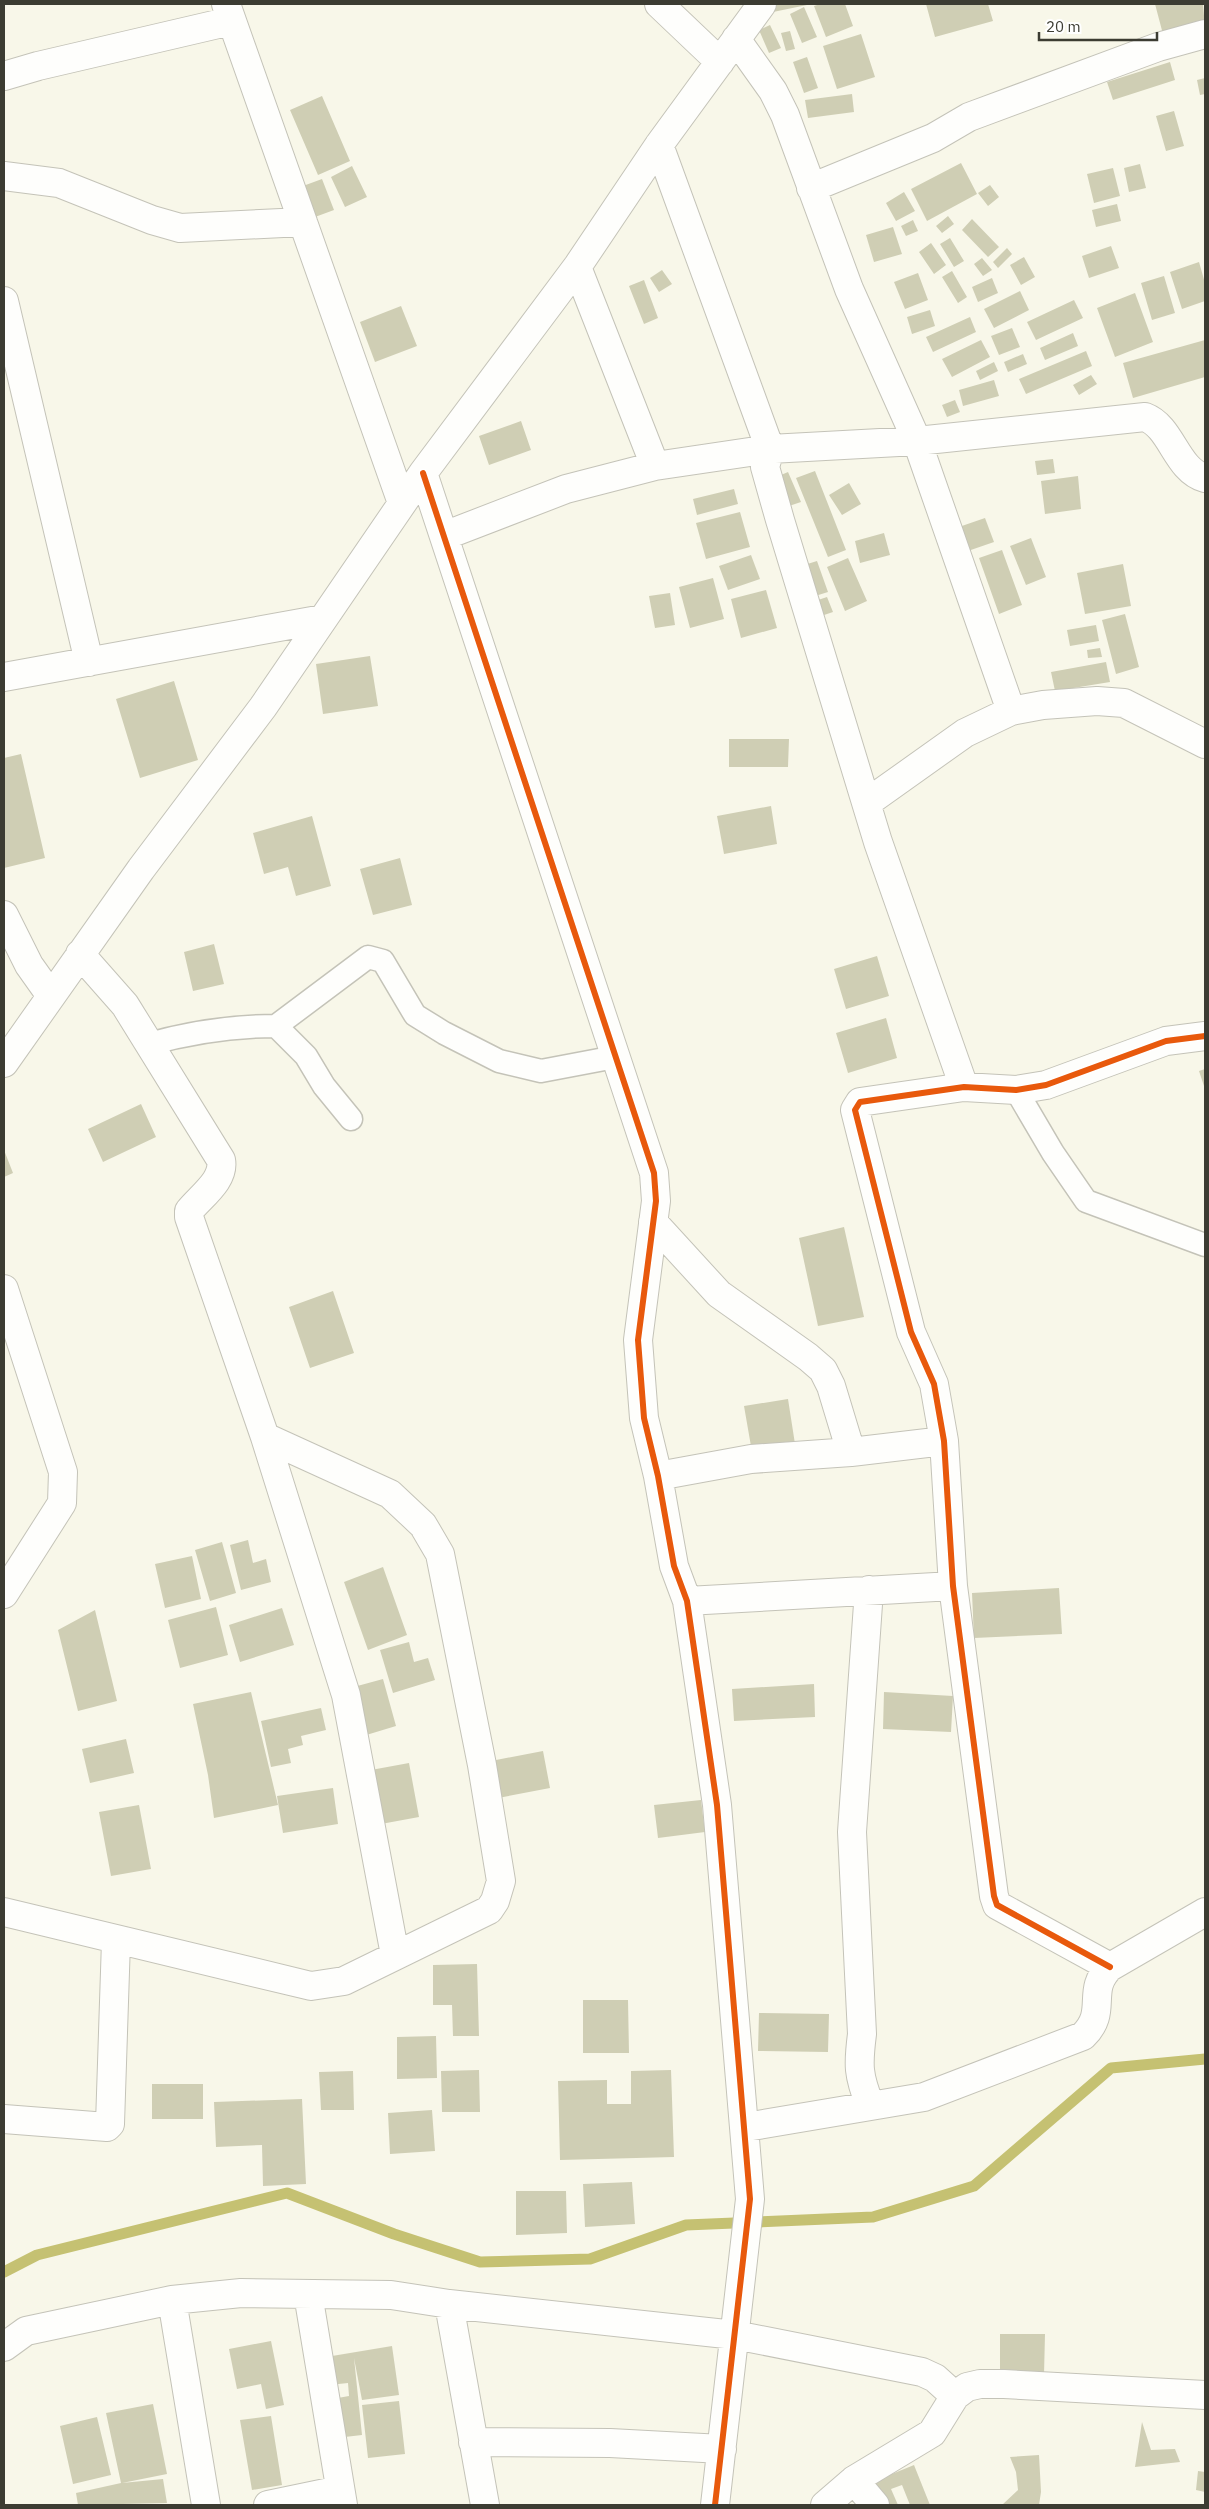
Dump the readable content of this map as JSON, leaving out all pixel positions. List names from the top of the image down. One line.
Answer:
{"scale_bar":"20 m"}
